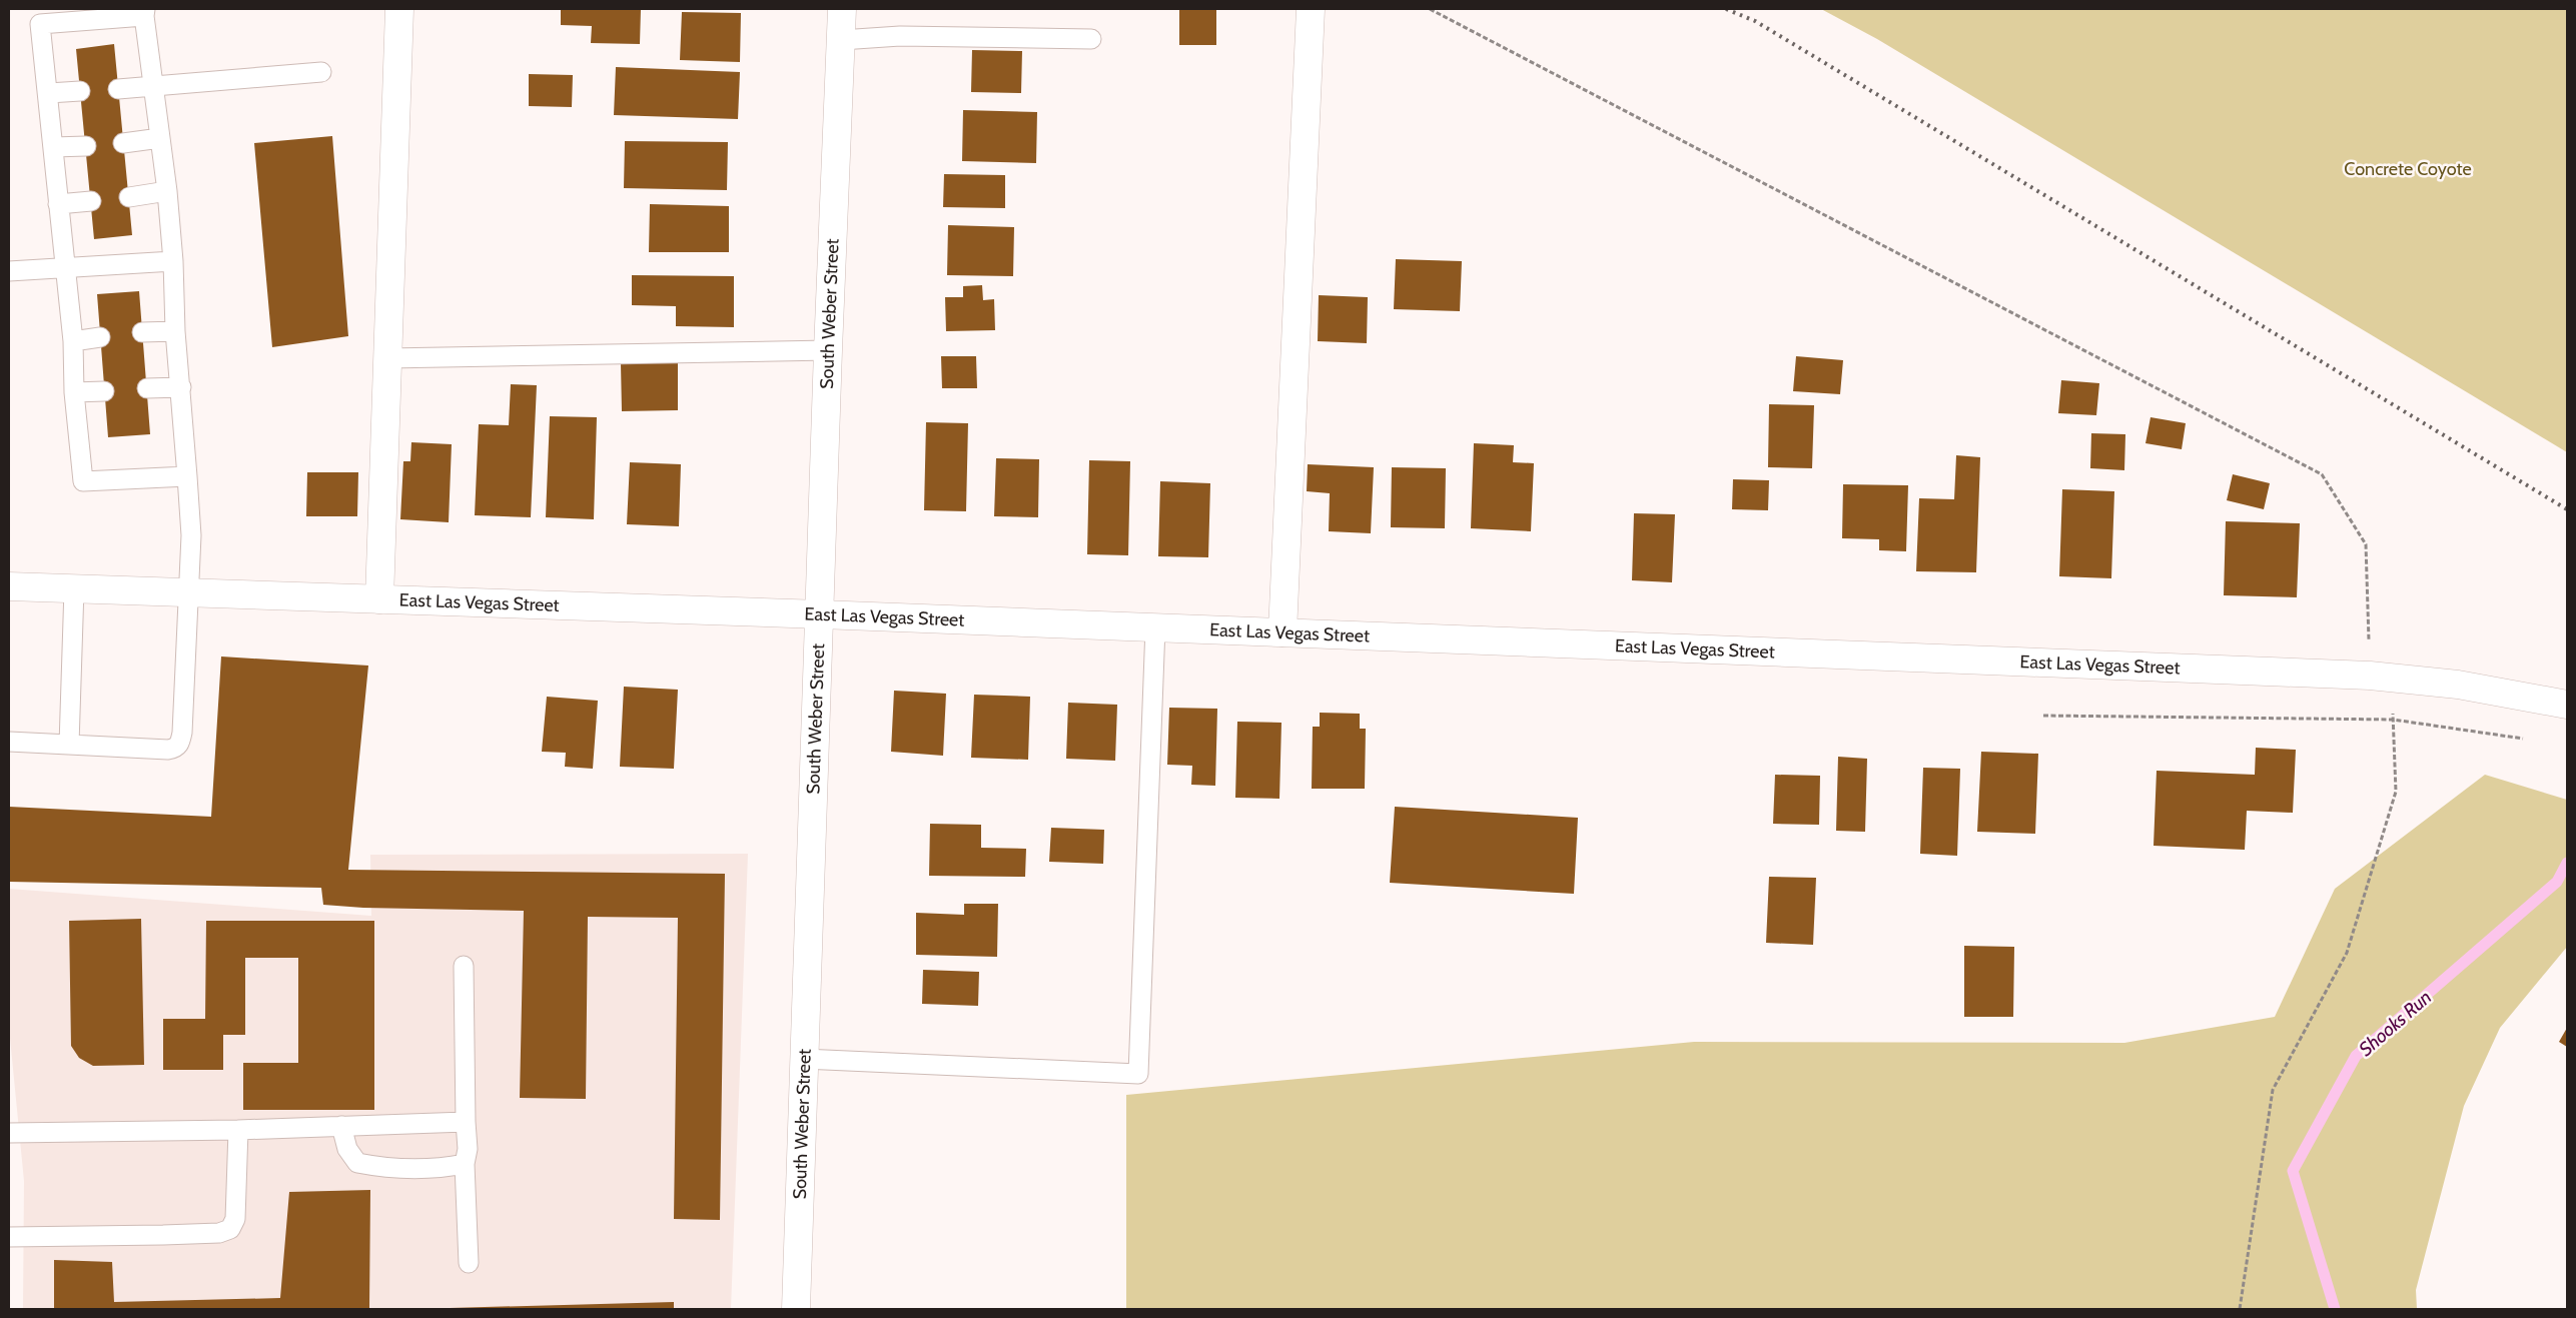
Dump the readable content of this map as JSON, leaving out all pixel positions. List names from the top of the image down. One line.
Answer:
{"streets":{"street":["South Weber Street","East Las Vegas Street"]},"crossings":[["South Weber Street","East Las Vegas Street"]],"water":["Shooks Run"],"parks":["Concrete Coyote"]}
